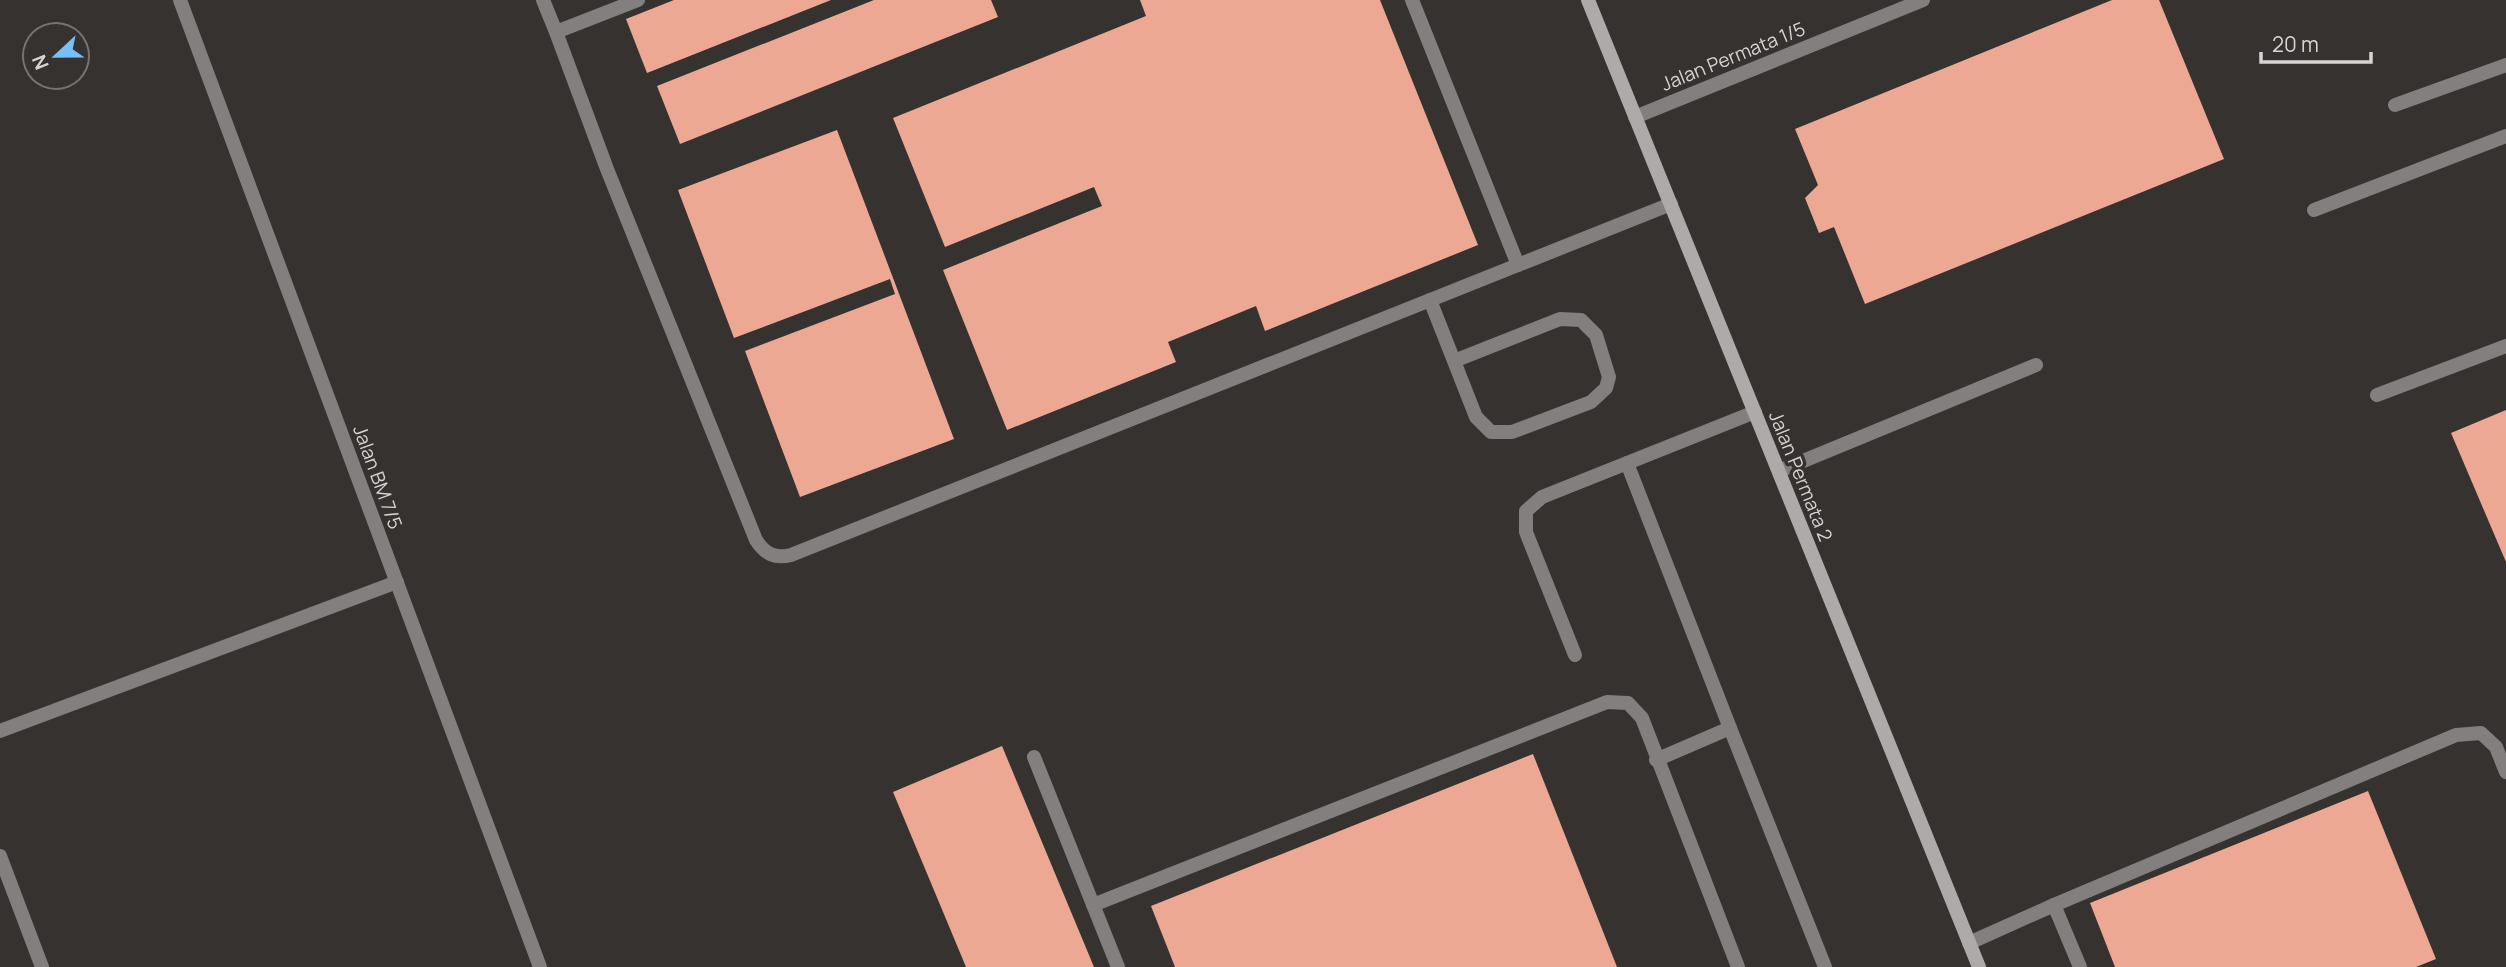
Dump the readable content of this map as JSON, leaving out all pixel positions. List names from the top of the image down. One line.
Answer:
{"streets":{"street":["Jalan Permata 1/5","Jalan Permata 2","Jalan BM 7/5"]},"crossings":[["Jalan Permata 1/5","Jalan Permata 2"]],"scale_bar":"20 m","north":"left"}
